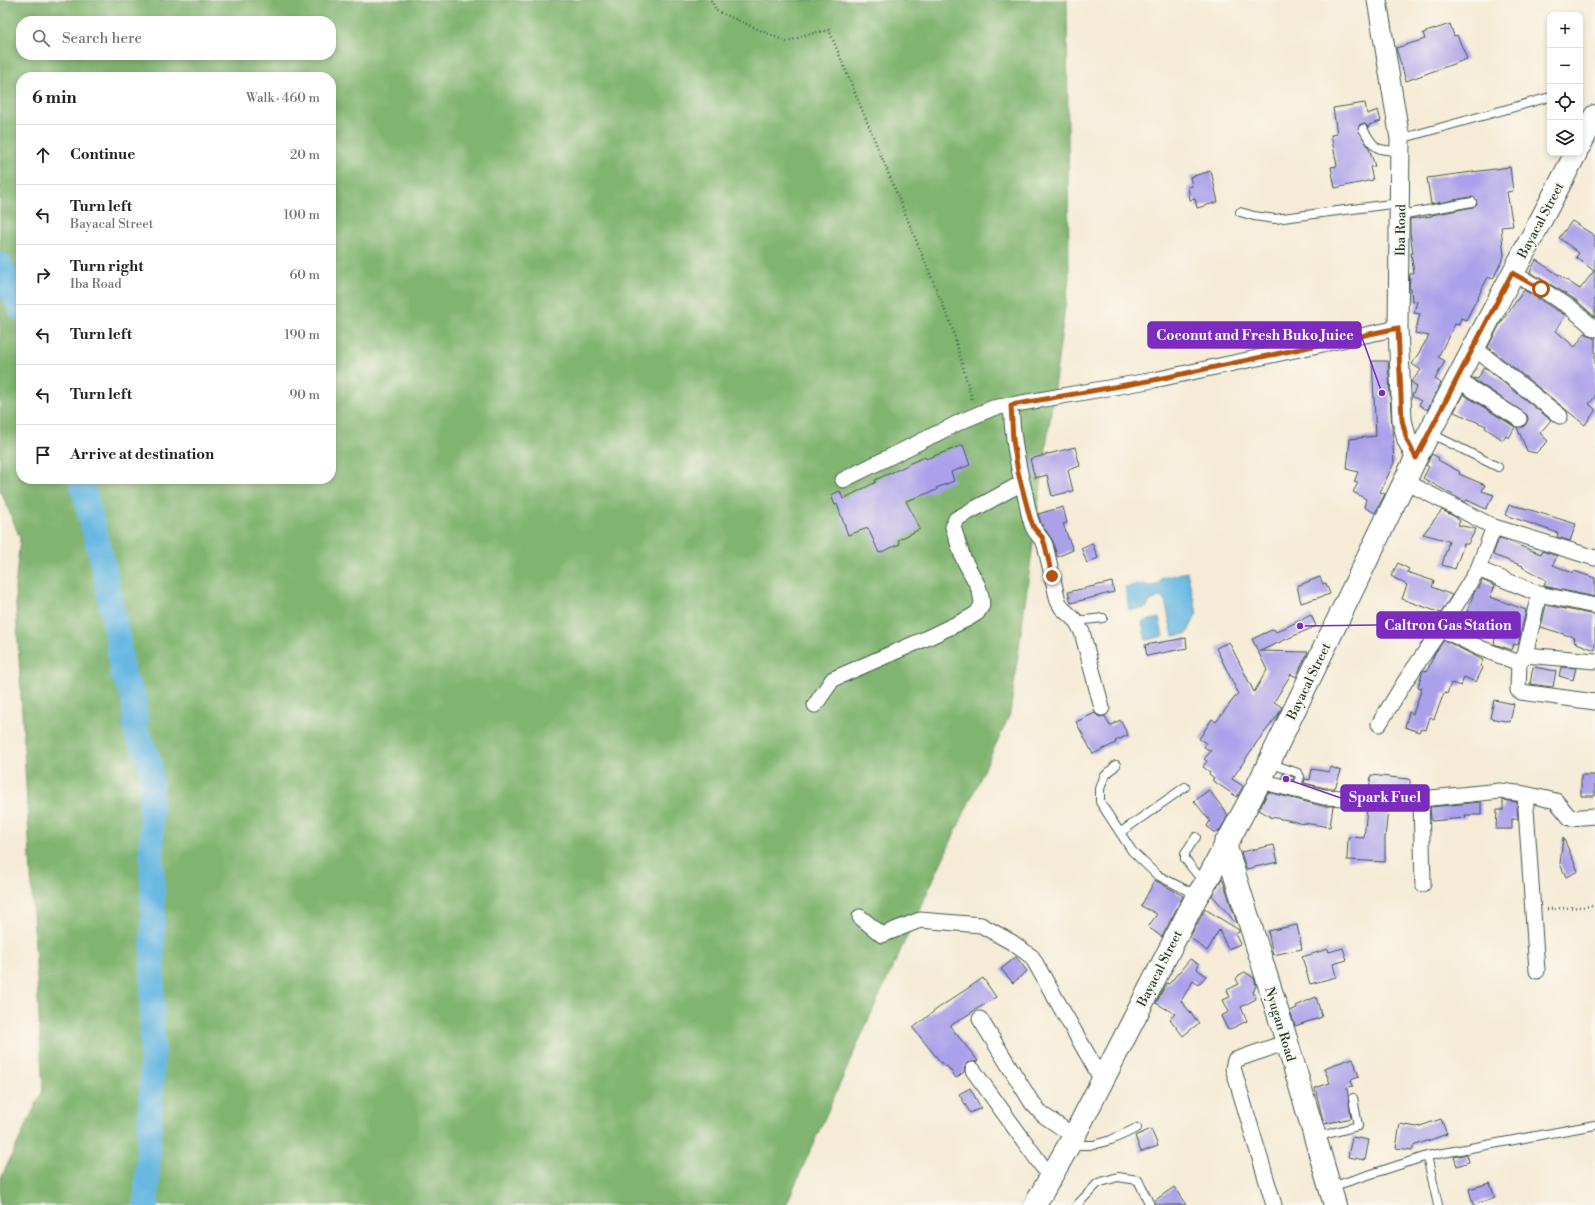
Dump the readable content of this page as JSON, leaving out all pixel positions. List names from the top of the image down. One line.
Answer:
{"streets":{"main road":["Bayacal Street","Nyugan Road"],"street":["Iba Road"]},"crossings":[["Bayacal Street","Iba Road"],["Bayacal Street","Nyugan Road"]],"places":["Coconut and Fresh Buko Juice","Caltron Gas Station","Spark Fuel"],"page":{"map_buttons":["+","−"],"search":"Search here","heading":["6 min","Walk · 460 m"],"list":[["Continue","20 m"],["Turn left","Bayacal Street","100 m"],["Turn right","Iba Road","60 m"],["Turn left","190 m"],["Turn left","90 m"],"Arrive at destination"]}}
